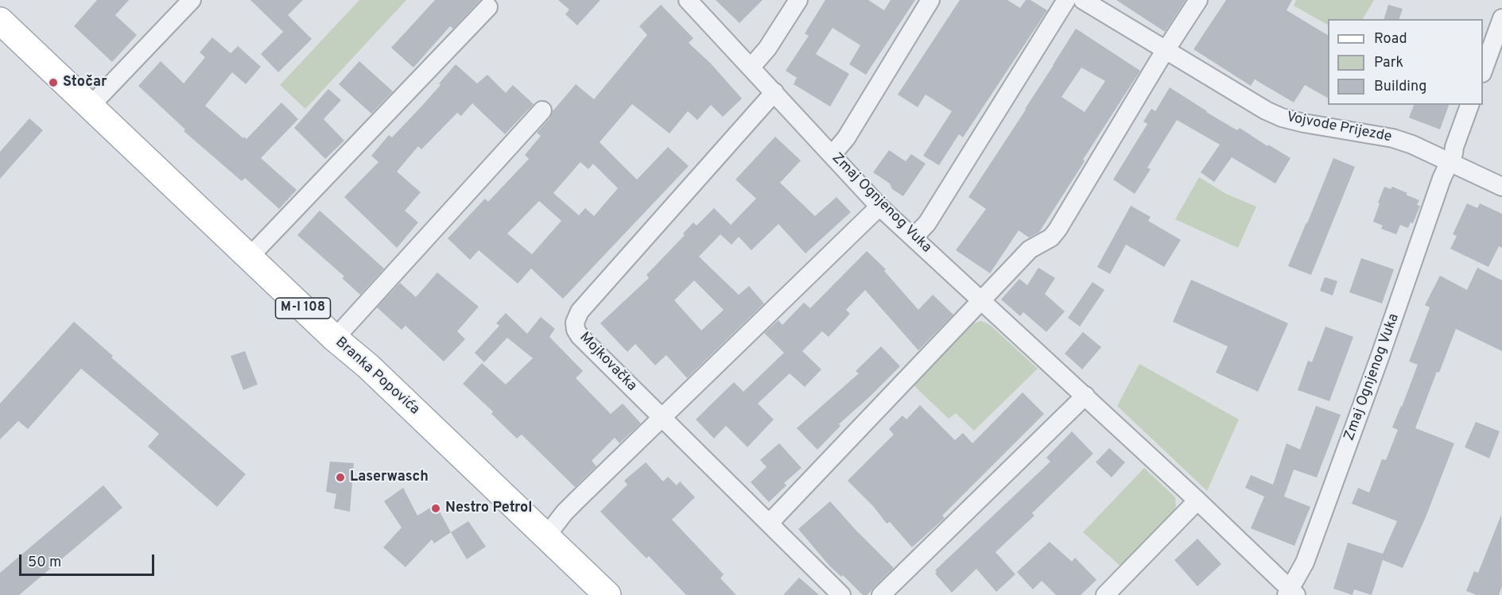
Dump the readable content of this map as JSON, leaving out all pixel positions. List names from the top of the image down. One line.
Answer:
{"streets":{"main road":["M-I 108","Branka Popovića"],"street":["Vojvode Prijezde","Zmaj Ognjenog Vuka","Mojkovačka"]},"crossings":[["Vojvode Prijezde","Zmaj Ognjenog Vuka"],["Zmaj Ognjenog Vuka","Mojkovačka"]],"places":["Stočar","Laserwasch","Nestro Petrol"],"legend":["Road","Park","Building"],"scale_bar":"50 m"}
